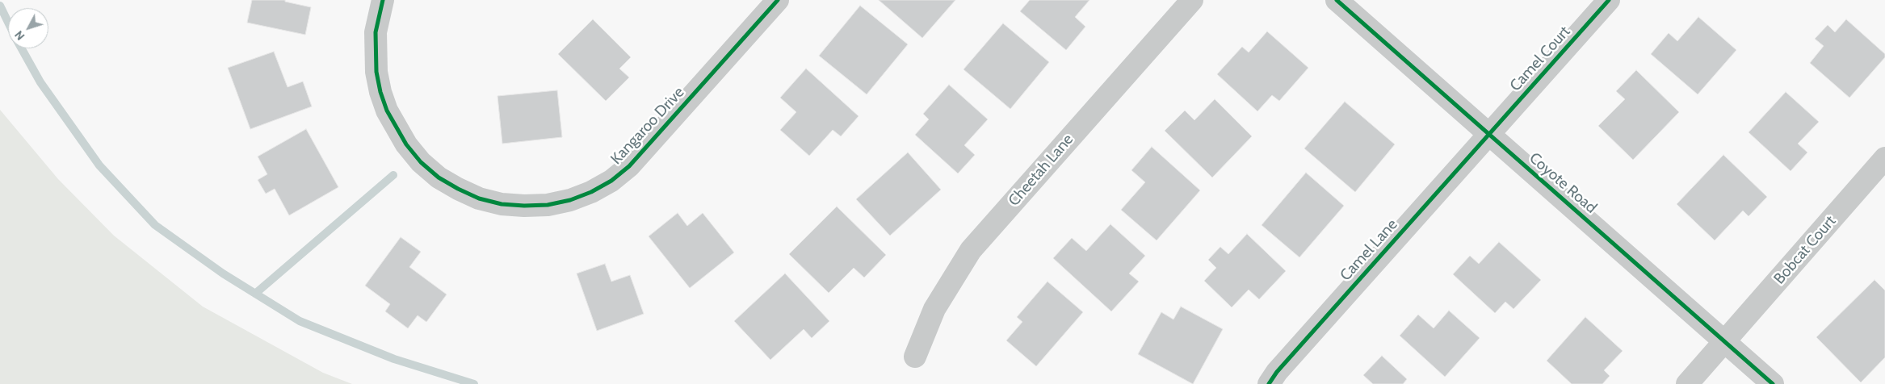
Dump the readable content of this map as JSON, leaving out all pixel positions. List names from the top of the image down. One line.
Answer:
{"streets":{"street":["Camel Court","Kangaroo Drive","Cheetah Lane","Coyote Road","Camel Lane","Bobcat Court"]},"crossings":[["Camel Court","Coyote Road"],["Camel Court","Camel Lane"],["Coyote Road","Camel Lane"],["Coyote Road","Bobcat Court"]],"north":"bottom left"}
